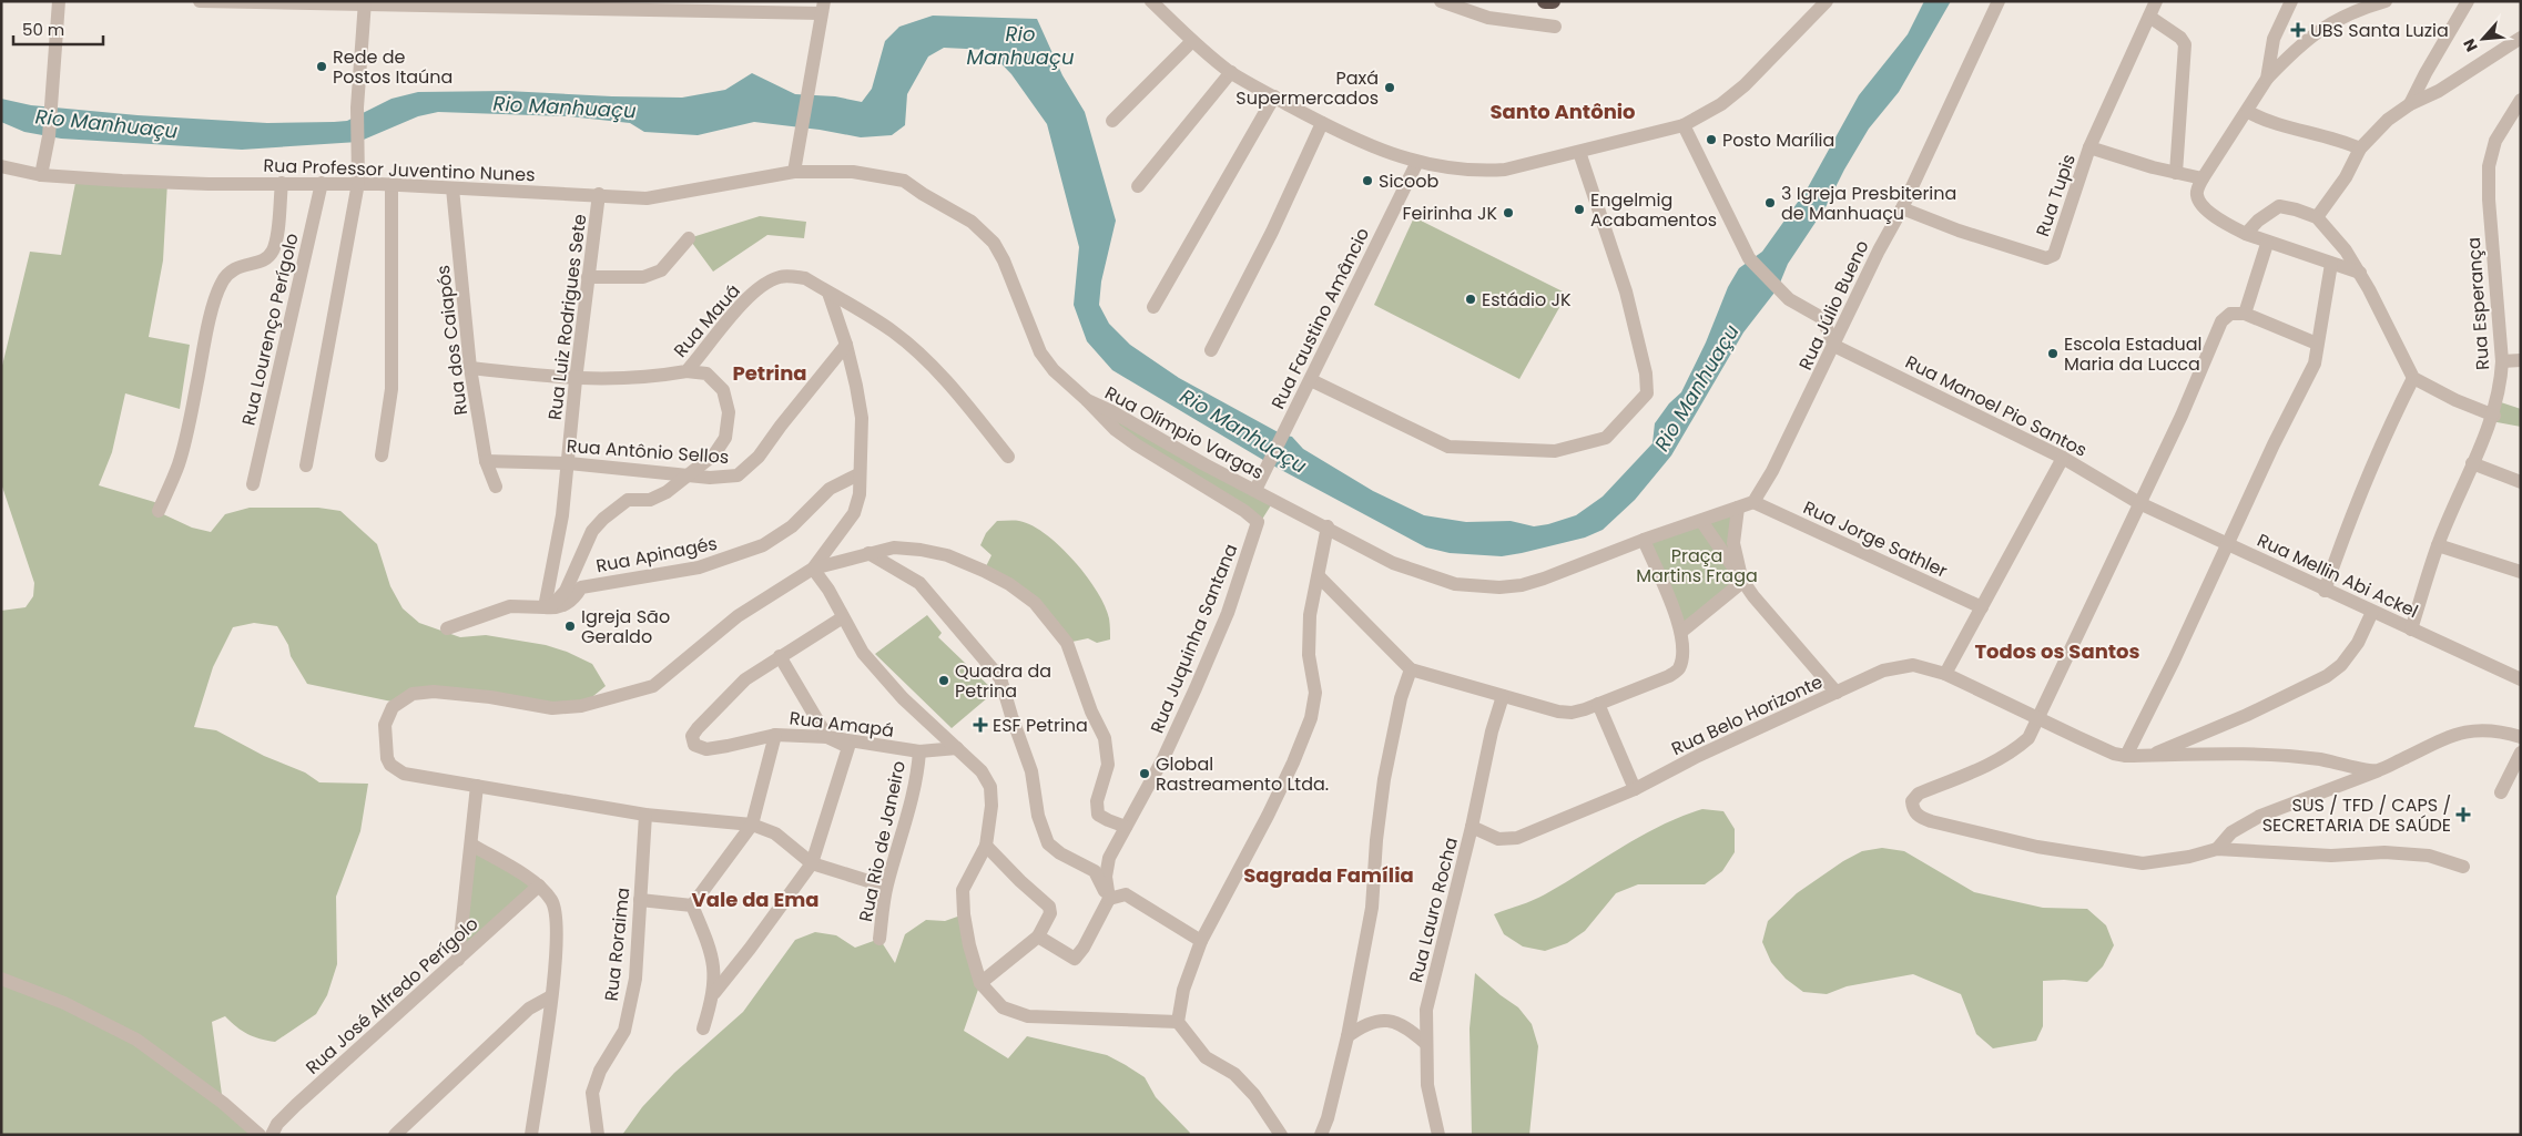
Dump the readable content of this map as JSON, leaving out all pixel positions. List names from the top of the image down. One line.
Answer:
{"streets":{"street":["Rua Professor Juventino Nunes","Rua Tupis","Rua Esperança","Rua Júlio Bueno","Rua Luiz Rodrigues Sete","Rua Faustino Amâncio","Rua Mauá","Rua Lourenço Perígolo","Rua dos Caiapós","Rua Manoel Pio Santos","Rua Olímpio Vargas","Rua Antônio Sellos","Rua Jorge Sathler","Rua Apinagés","Rua Mellin Abi Ackel","Rua Juquinha Santana","Rua Belo Horizonte","Rua Amapá","Rua Rio de Janeiro","Rua Lauro Rocha","Rua Roraima","Rua José Alfredo Perígolo"]},"crossings":[["Rua Professor Juventino Nunes","Rua Luiz Rodrigues Sete"],["Rua Professor Juventino Nunes","Rua Lourenço Perígolo"],["Rua Professor Juventino Nunes","Rua dos Caiapós"],["Rua Professor Juventino Nunes","Rua Olímpio Vargas"],["Rua Tupis","Rua Júlio Bueno"],["Rua Esperança","Rua Mellin Abi Ackel"],["Rua Júlio Bueno","Rua Manoel Pio Santos"],["Rua Júlio Bueno","Rua Olímpio Vargas"],["Rua Júlio Bueno","Rua Jorge Sathler"],["Rua Luiz Rodrigues Sete","Rua Mauá"],["Rua Luiz Rodrigues Sete","Rua Antônio Sellos"],["Rua Luiz Rodrigues Sete","Rua Apinagés"],["Rua Faustino Amâncio","Rua Olímpio Vargas"],["Rua Mauá","Rua dos Caiapós"],["Rua dos Caiapós","Rua Antônio Sellos"],["Rua Manoel Pio Santos","Rua Mellin Abi Ackel"],["Rua Olímpio Vargas","Rua Jorge Sathler"],["Rua Olímpio Vargas","Rua Juquinha Santana"],["Rua Belo Horizonte","Rua Lauro Rocha"],["Rua Amapá","Rua Rio de Janeiro"]],"districts":["Santo Antônio","Petrina","Todos os Santos","Sagrada Família","Vale da Ema"],"water":["Rio Manhuaçu"],"parks":["Praça Martins Fraga"],"places":{"health":["UBS Santa Luzia","ESF Petrina","SUS / TFD / CAPS / SECRETARIA DE SAÚDE"],"other":["Rede de Postos Itaúna","Paxá Supermercados","Posto Marília","Sicoob","3 Igreja Presbiterina de Manhuaçu","Engelmig Acabamentos","Feirinha JK","Estádio JK","Escola Estadual Maria da Lucca","Igreja São Geraldo","Quadra da Petrina","Global Rastreamento Ltda."]},"scale_bar":"50 m","north":"bottom left"}
